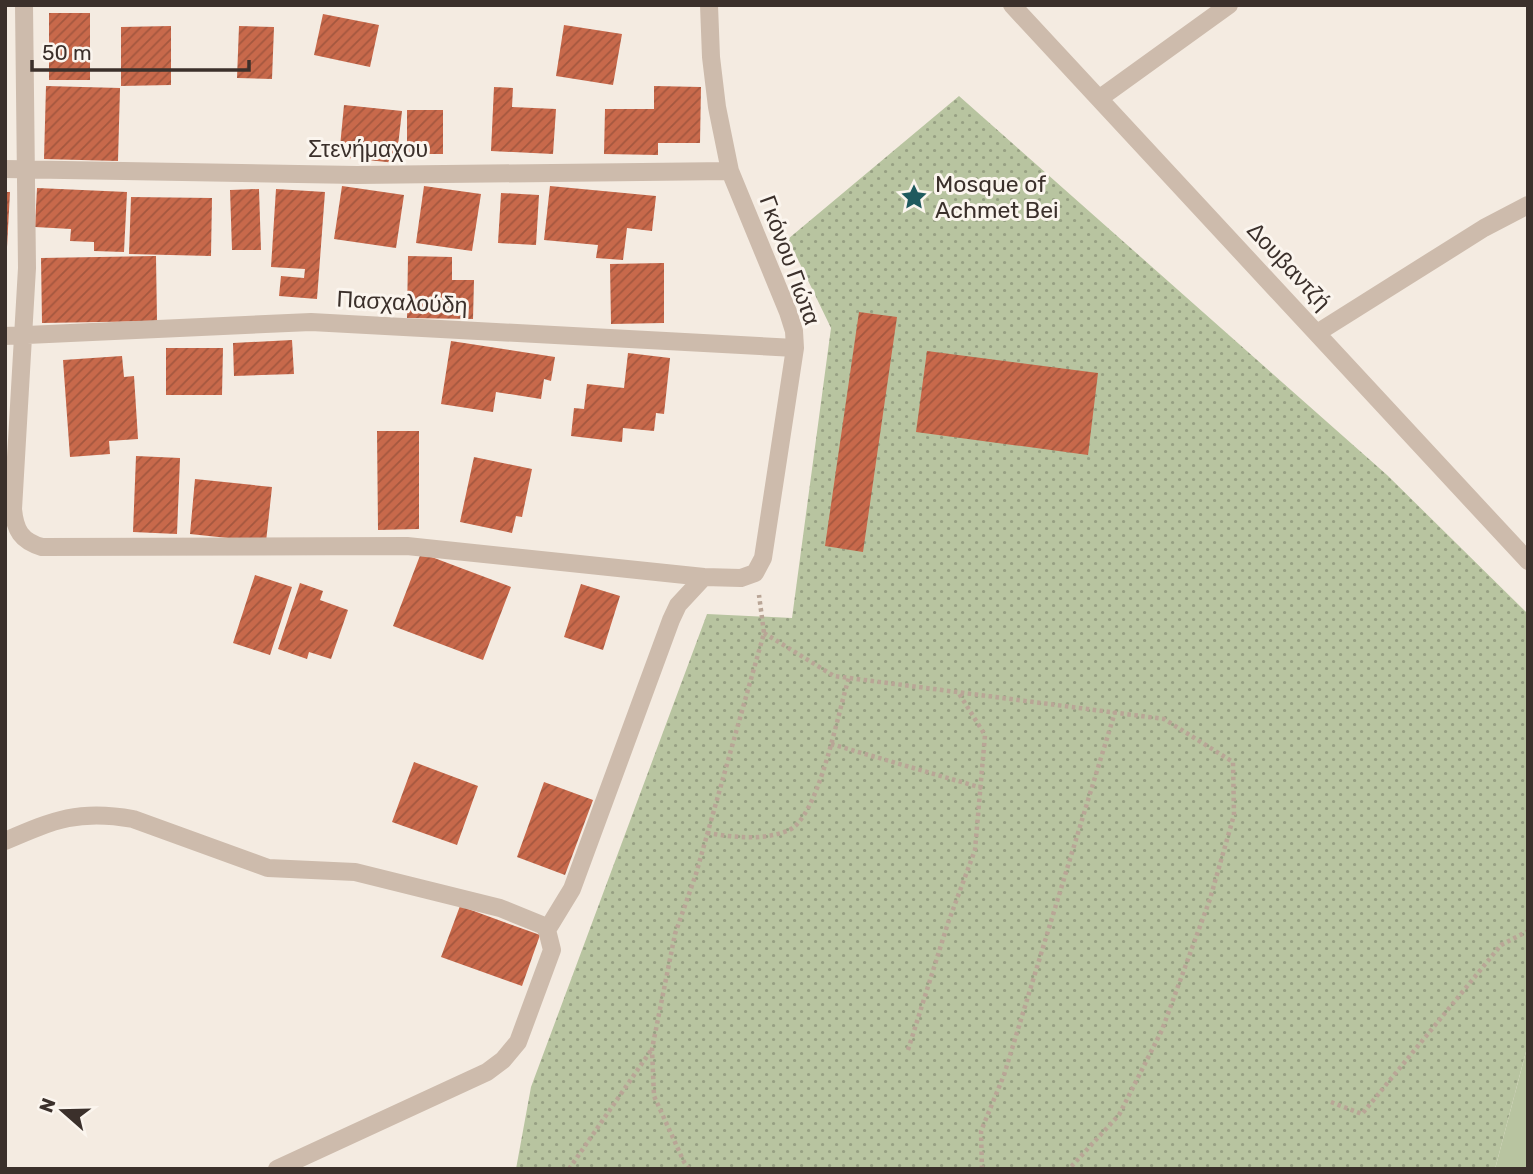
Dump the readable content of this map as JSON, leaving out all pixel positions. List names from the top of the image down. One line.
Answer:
{"streets":{"street":["Στενήμαχου","Γκόνου Γιώτα","Δουβαντζή","Πασχαλούδη"]},"crossings":[["Στενήμαχου","Γκόνου Γιώτα"],["Γκόνου Γιώτα","Πασχαλούδη"]],"places":{"place":["Mosque of Achmet Bei"]},"scale_bar":"50 m","north":"left"}
